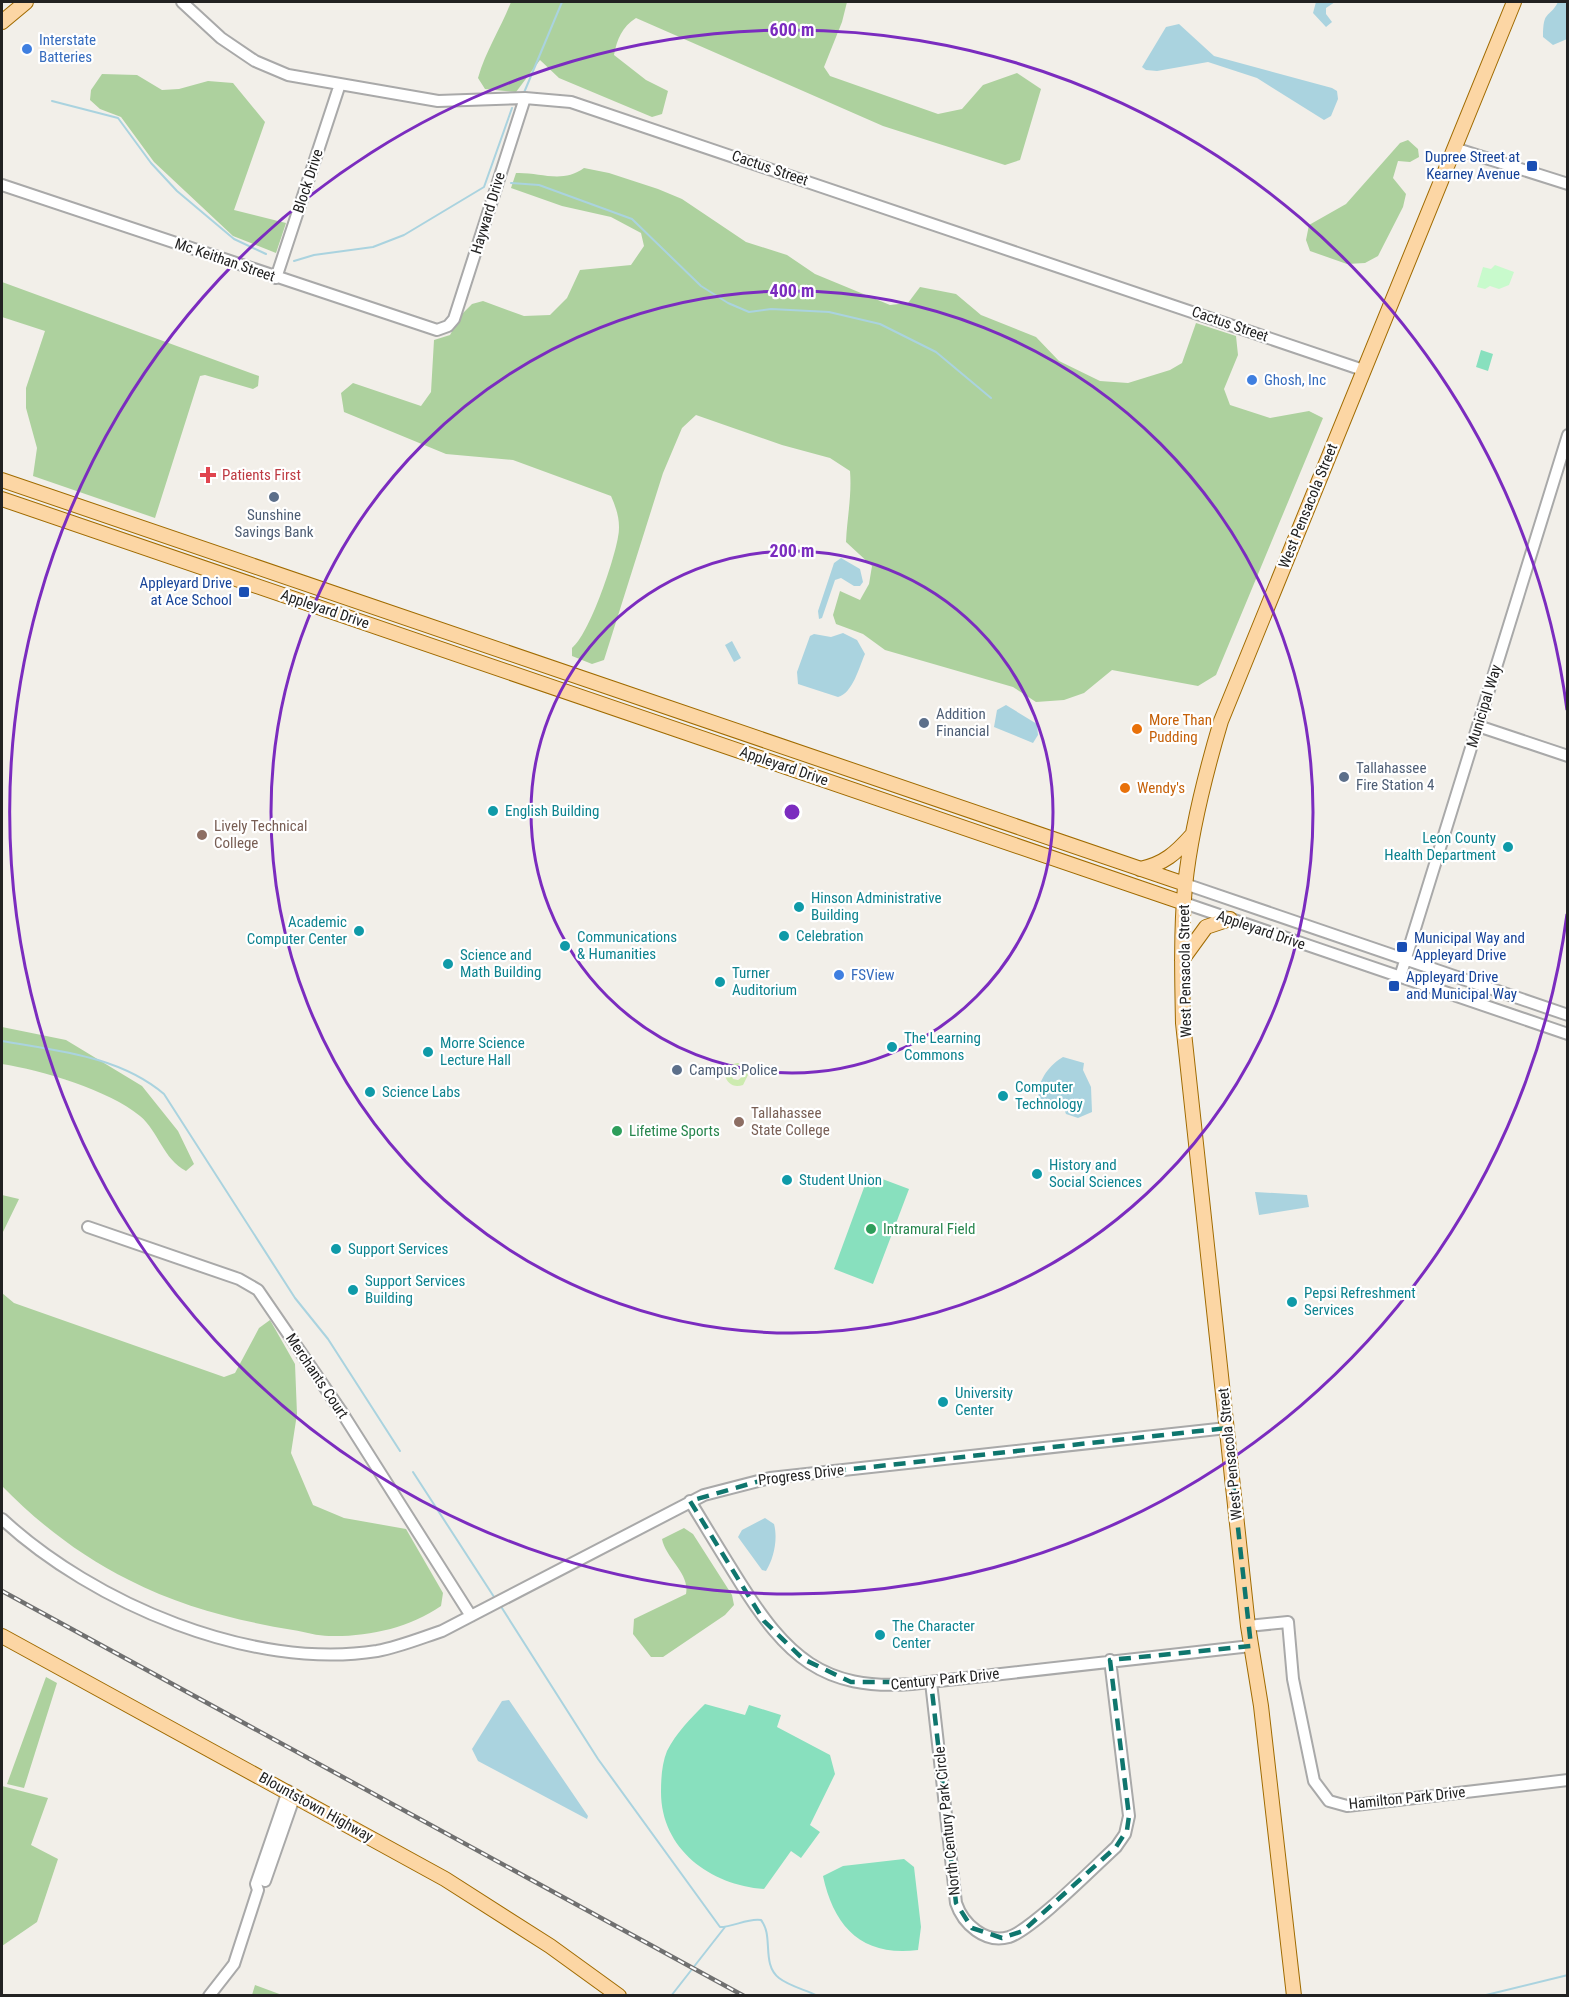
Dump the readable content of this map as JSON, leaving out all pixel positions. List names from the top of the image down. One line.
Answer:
{"streets":{"main road":["West Pensacola Street","Appleyard Drive","Blountstown Highway"],"street":["Cactus Street","Block Drive","Hayward Drive","Mc Keithan Street","Municipal Way","Merchants Court","Progress Drive","Century Park Drive","Hamilton Park Drive","North Century Park Circle"]},"crossings":[["Cactus Street","Block Drive"],["Cactus Street","Hayward Drive"],["Cactus Street","West Pensacola Street"],["Block Drive","Mc Keithan Street"],["Hayward Drive","Mc Keithan Street"],["West Pensacola Street","Appleyard Drive"],["West Pensacola Street","Progress Drive"],["West Pensacola Street","Century Park Drive"],["West Pensacola Street","Hamilton Park Drive"],["Appleyard Drive","Municipal Way"],["Merchants Court","Progress Drive"],["Progress Drive","Century Park Drive"],["Century Park Drive","North Century Park Circle"]],"places":{"other":["Interstate Batteries","Ghosh, Inc","Sunshine Savings Bank","Addition Financial","More Than Pudding","Tallahassee Fire Station 4","Wendy's","English Building","Lively Technical College","Leon County Health Department","Hinson Administrative Building","Academic Computer Center","Celebration","Communications & Humanities","Science and Math Building","FSView","Turner Auditorium","The Learning Commons","Morre Science Lecture Hall","Campus Police","Science Labs","Computer Technology","Tallahassee State College","Lifetime Sports","History and Social Sciences","Student Union","Intramural Field","Support Services","Support Services Building","Pepsi Refreshment Services","University Center","The Character Center"],"transit":["Dupree Street at Kearney Avenue","Appleyard Drive at Ace School","Municipal Way and Appleyard Drive","Appleyard Drive and Municipal Way"],"health":["Patients First"]},"rings":["600 m","400 m","200 m"]}
